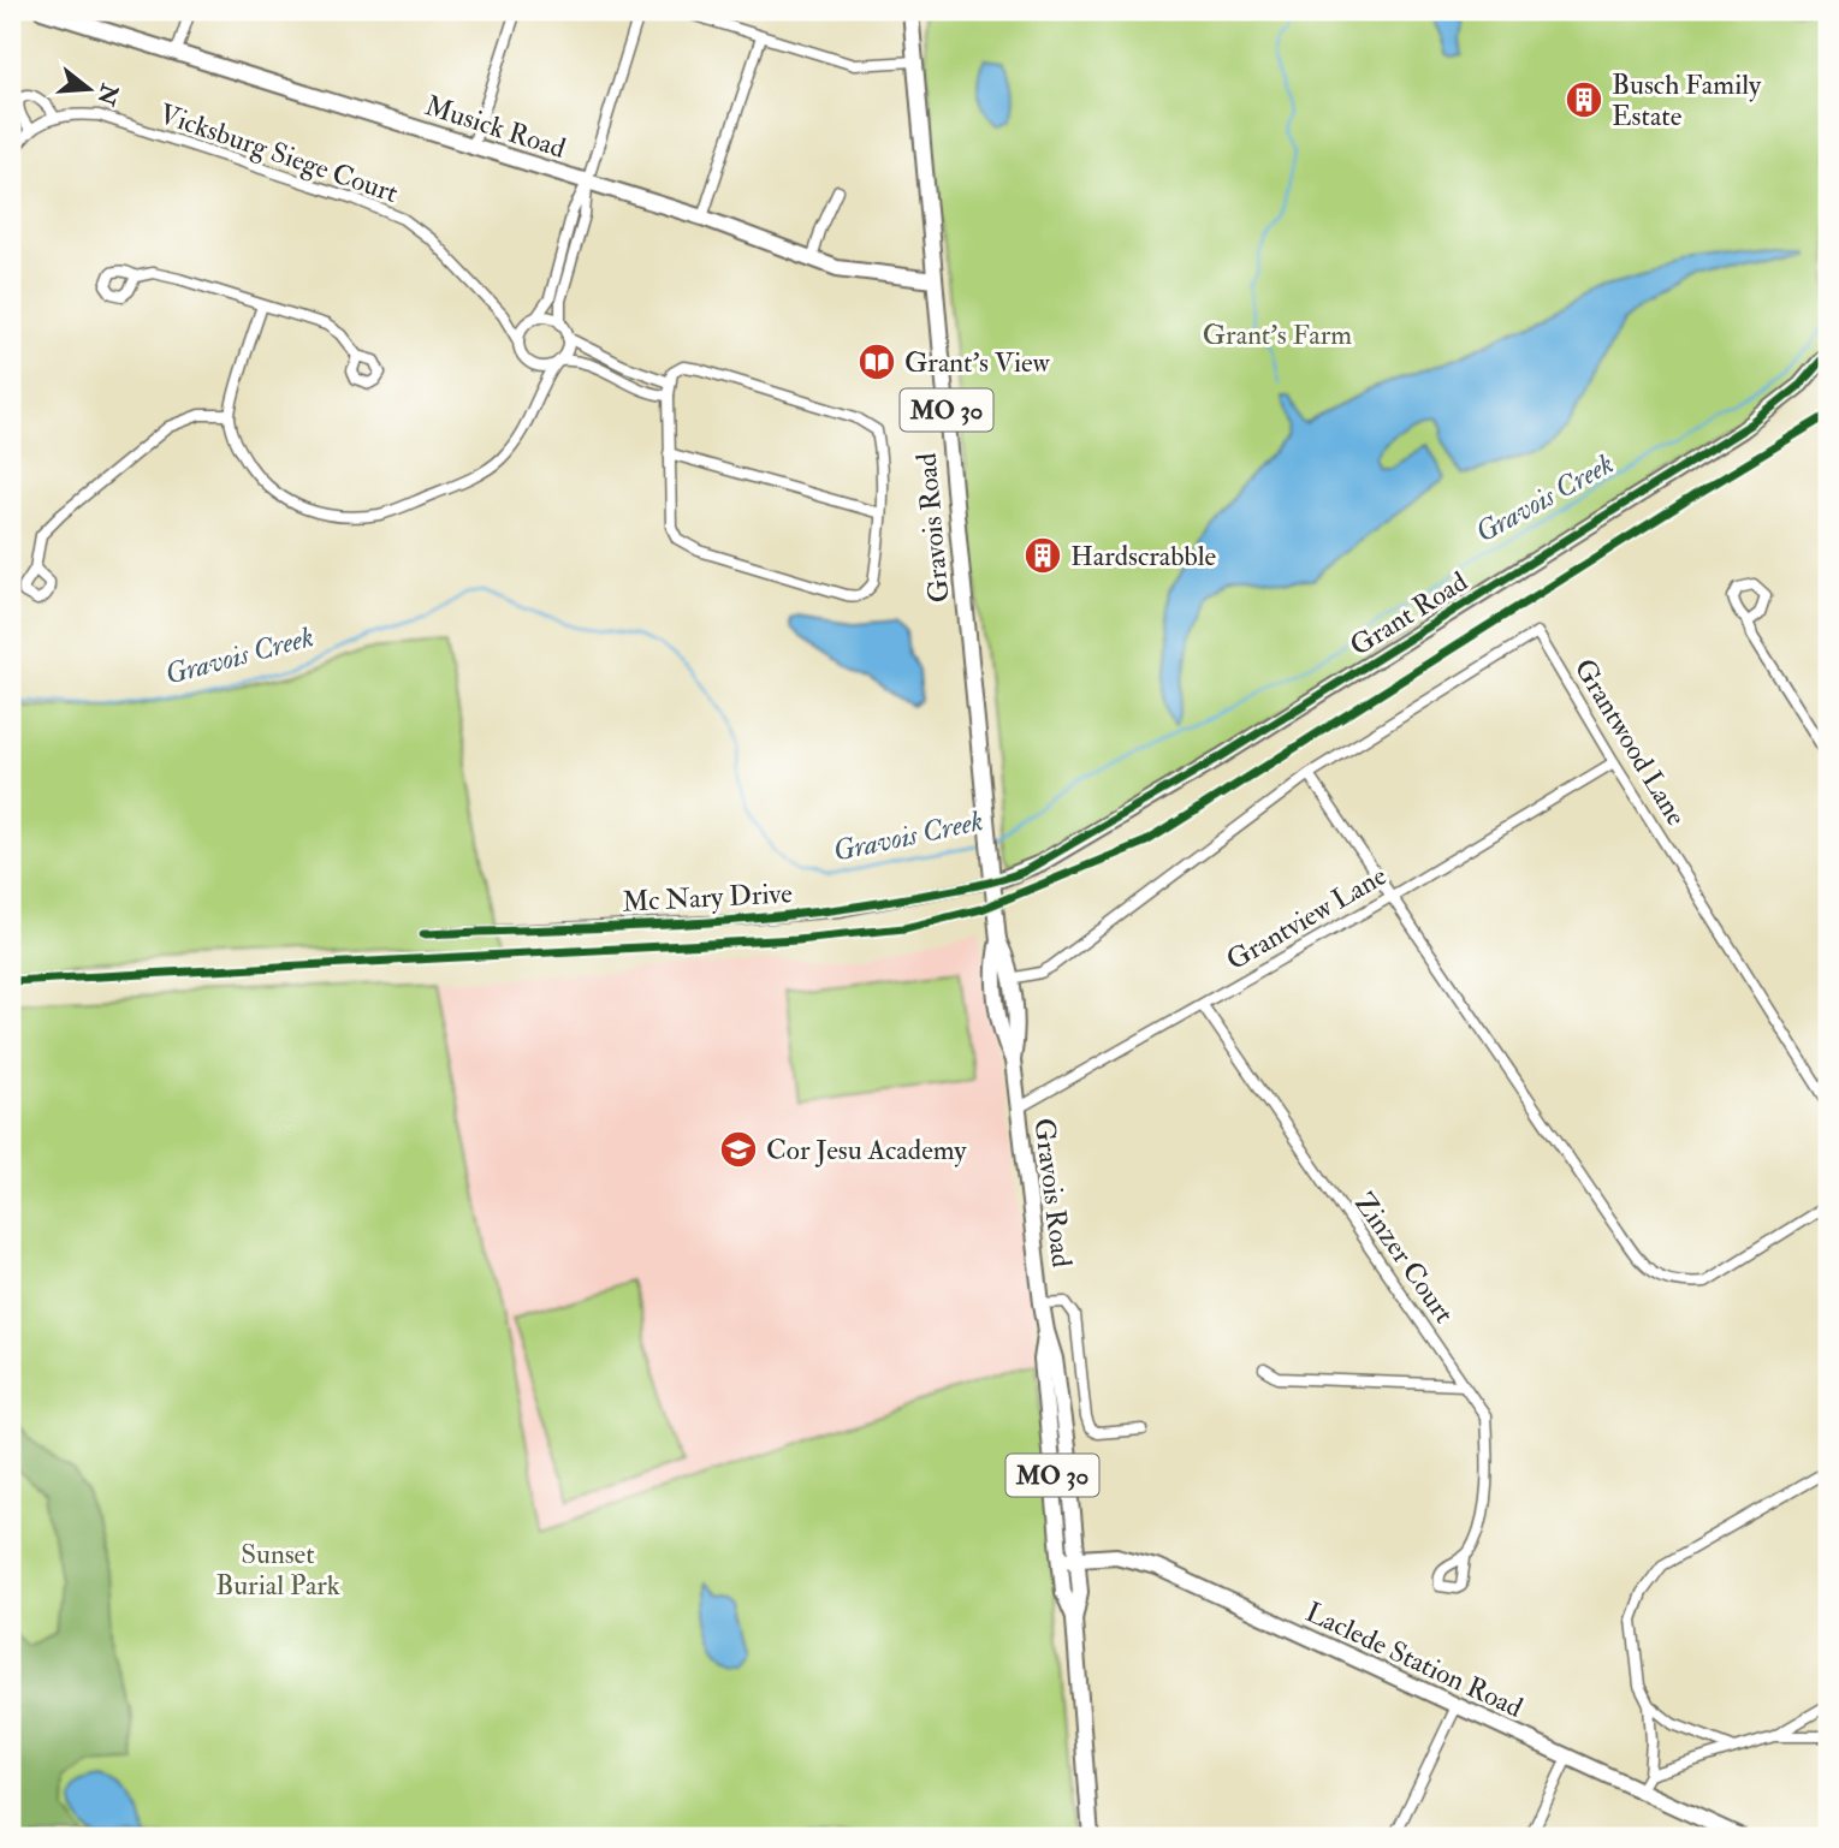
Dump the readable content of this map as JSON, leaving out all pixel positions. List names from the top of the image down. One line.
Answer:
{"streets":{"main road":["Musick Road","MO 30","Gravois Road","Grant Road","Laclede Station Road"],"street":["Vicksburg Siege Court","Grantwood Lane","Mc Nary Drive","Grantview Lane","Zinzer Court"]},"crossings":[["Musick Road","Gravois Road"],["Gravois Road","Grant Road"],["Gravois Road","Grantwood Lane"],["Gravois Road","Mc Nary Drive"],["Gravois Road","Grantview Lane"],["Gravois Road","Laclede Station Road"],["Grant Road","Mc Nary Drive"],["Grantwood Lane","Grantview Lane"],["Grantview Lane","Zinzer Court"]],"water":["Gravois Creek"],"parks":["Grant's Farm","Sunset Burial Park"],"places":{"building":["Busch Family Estate","Hardscrabble"],"library":["Grant's View"],"school or university":["Cor Jesu Academy"]},"north":"right"}
